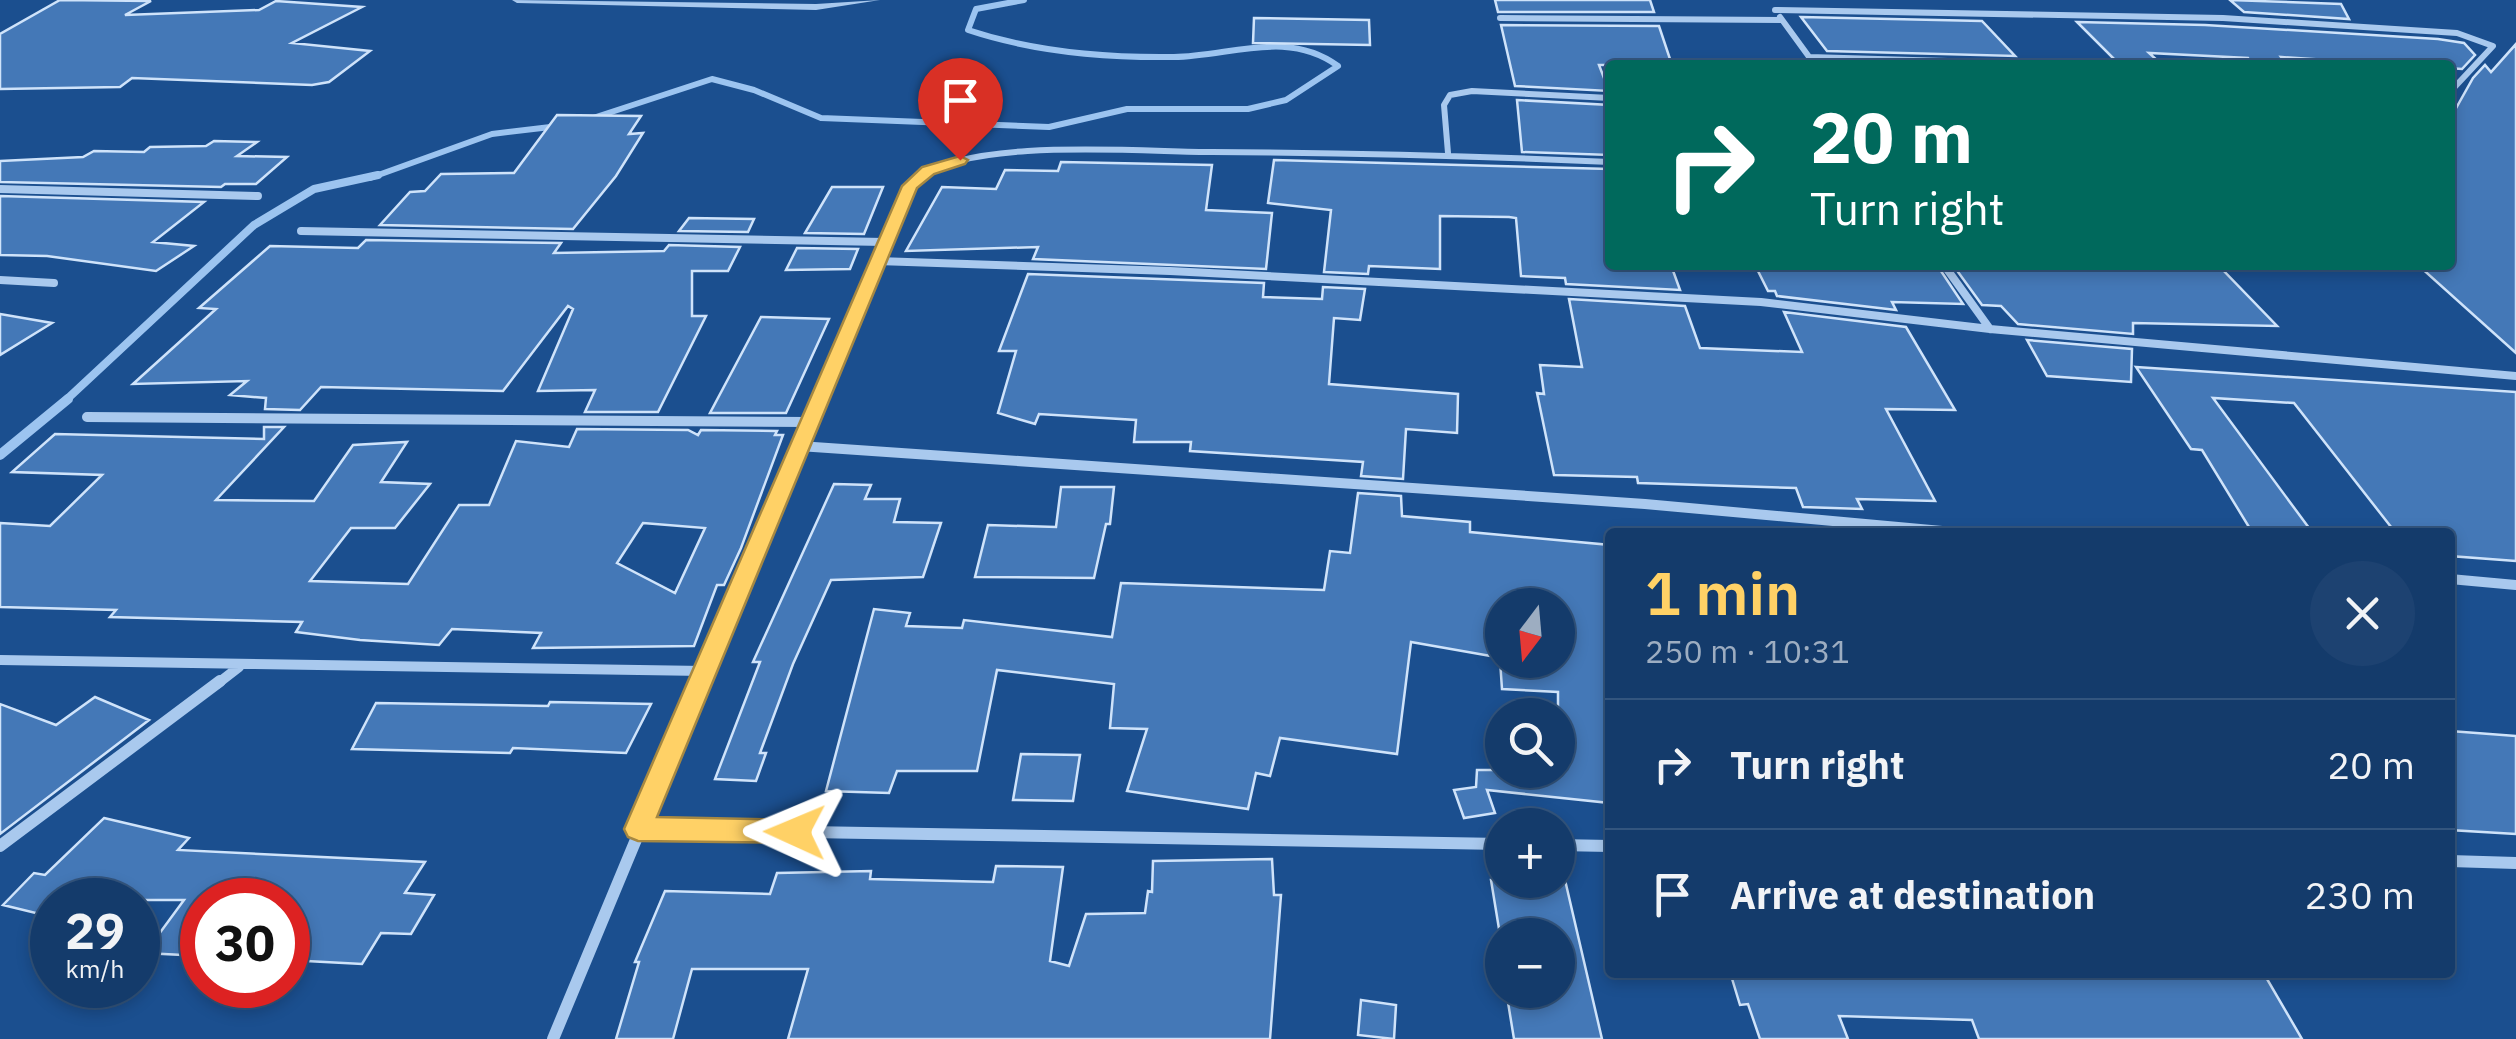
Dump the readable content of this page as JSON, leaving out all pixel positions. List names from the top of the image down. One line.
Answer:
{"north":"bottom","page":{"turn":["20 m","Turn right"],"heading":["1 min","250 m · 10:31"],"map_buttons":["+","−"],"list":[{"name":"Turn right","value":"20 m"},{"name":"Arrive at destination","value":"230 m"}],"speed":"29 km/h","limit":"30"}}
